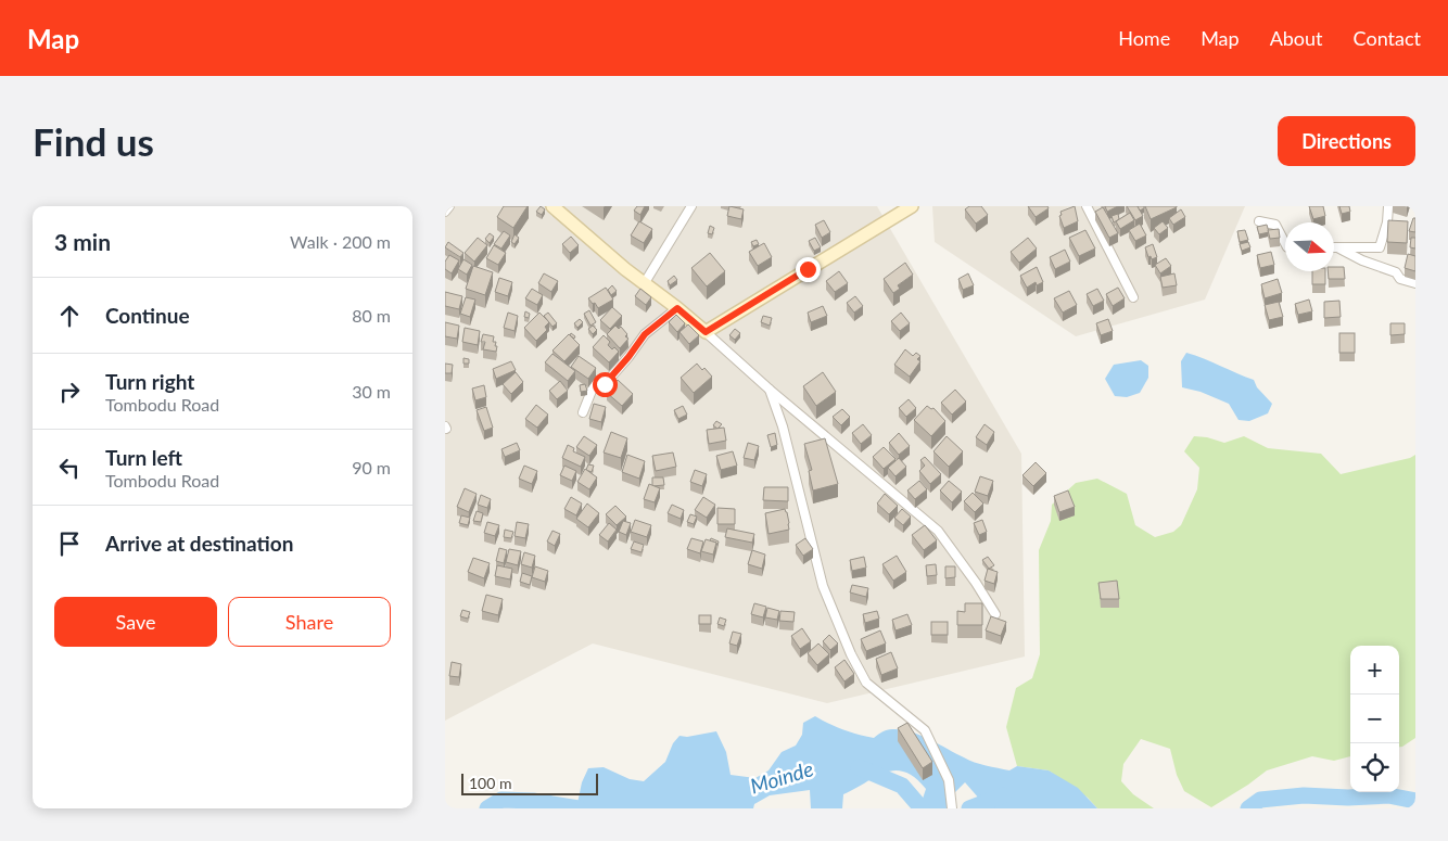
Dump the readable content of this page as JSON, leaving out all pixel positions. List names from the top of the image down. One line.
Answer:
{"water":["Moinde"],"scale_bar":"100 m","north":"right","page":{"header":"Map","nav":["Home","Map","About","Contact"],"buttons":["Directions",["Save","Share"]],"title":"Find us","heading":["3 min","Walk · 200 m"],"list":[["Continue","80 m"],["Turn right","Tombodu Road","30 m"],["Turn left","Tombodu Road","90 m"],"Arrive at destination"],"map_buttons":["+","−"],"scale":"100 m"}}
